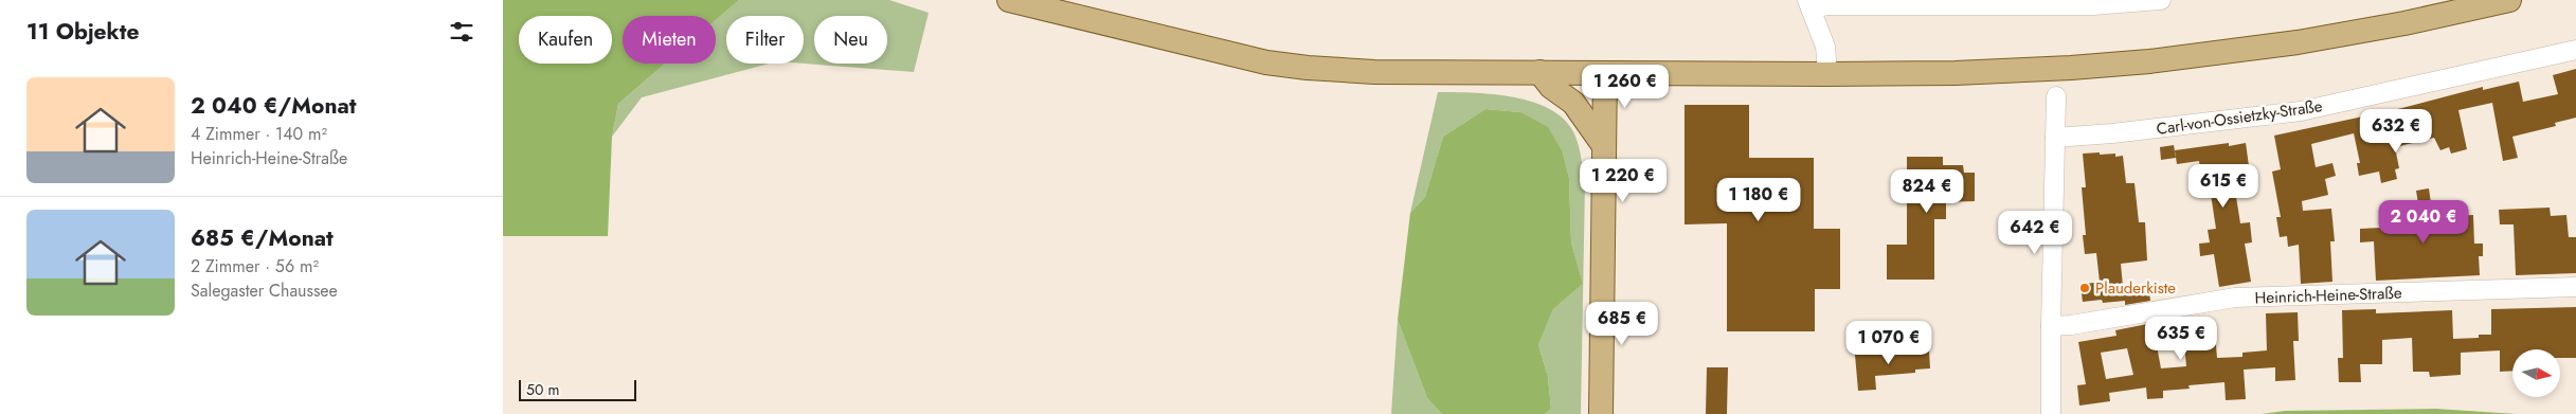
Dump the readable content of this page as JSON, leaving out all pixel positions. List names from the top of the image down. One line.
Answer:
{"streets":{"street":["Carl-von-Ossietzky-Straße","Heinrich-Heine-Straße"]},"places":["Plauderkiste"],"scale_bar":"50 m","north":"right","page":{"heading":"11 Objekte","chip":["Kaufen","Mieten","Filter","Neu"],"list":[{"name":"2 040 €/Monat","note":"4 Zimmer · 140 m² · Heinrich-Heine-Straße"},{"name":"685 €/Monat","note":"2 Zimmer · 56 m² · Salegaster Chaussee"}],"price":["1 260 €","632 €","1 220 €","615 €","824 €","1 180 €","2 040 €","642 €","685 €","635 €","1 070 €"],"scale":"50 m"}}
